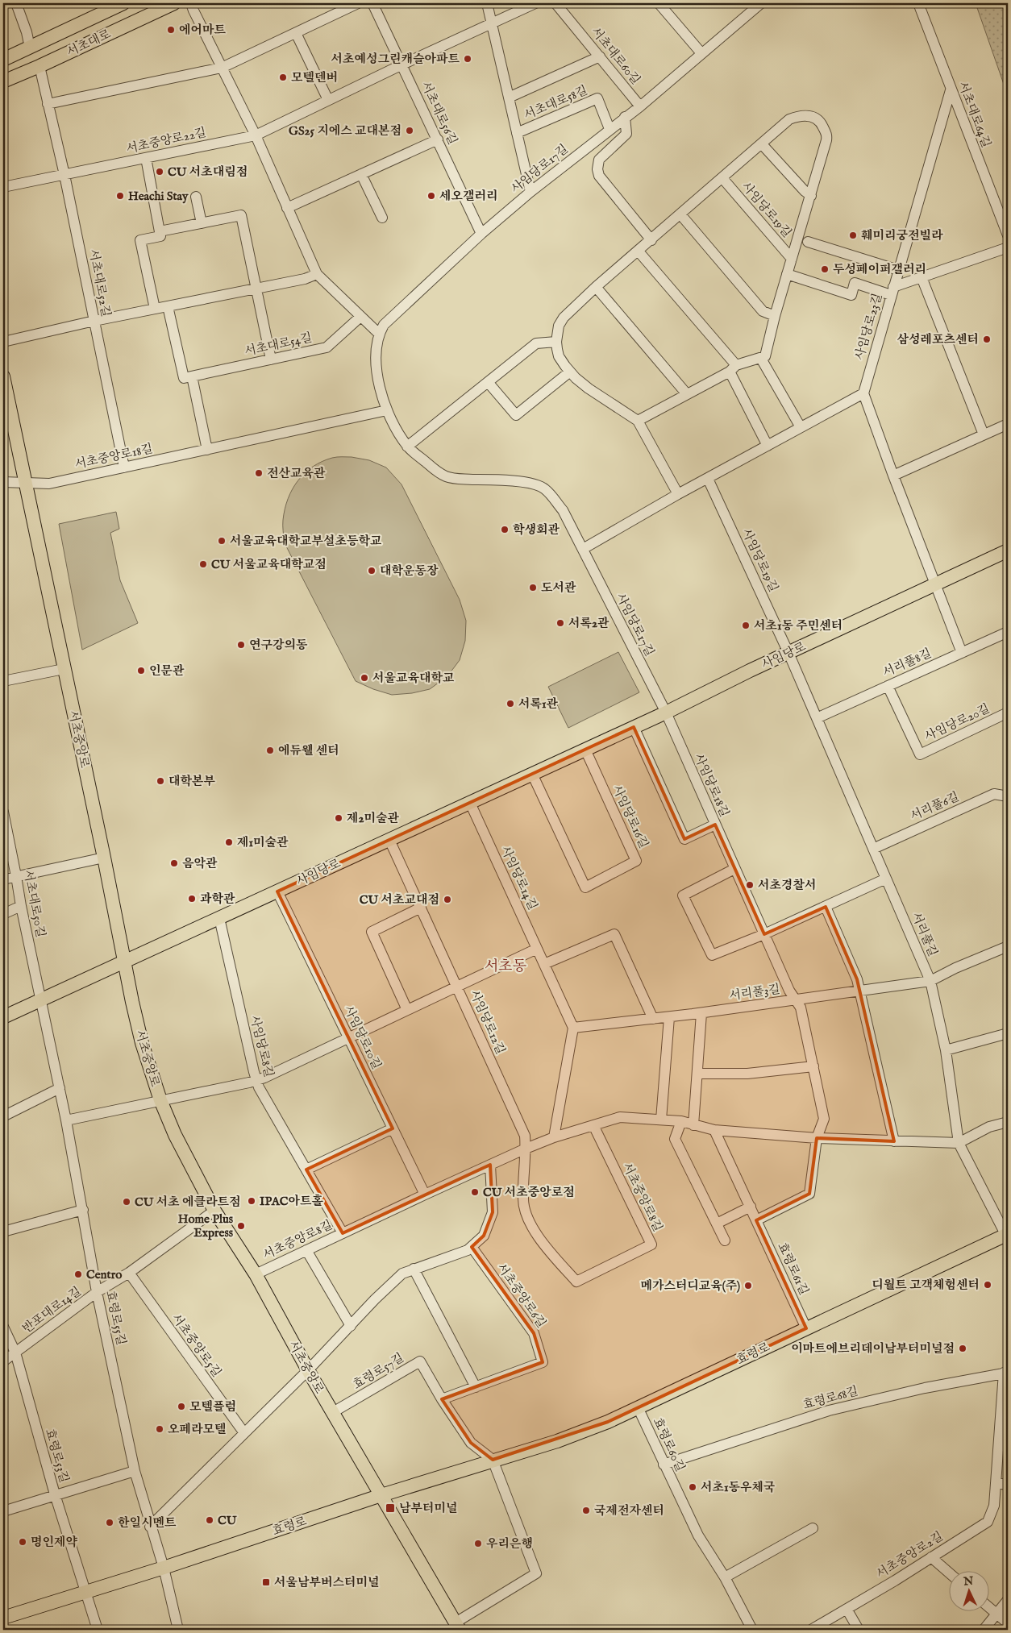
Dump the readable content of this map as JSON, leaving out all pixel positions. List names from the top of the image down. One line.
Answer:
{"streets":{"main road":["서초대로","사임당로","서초중앙로","효령로"],"street":["서초대로60길","서초대로58길","서초대로56길","서초대로64길","서초중앙로22길","사임당로17길","사임당로19길","서초대로52길","사임당로23길","서초대로54길","서초중앙로18길","서리풀8길","사임당로20길","사임당로18길","서리풀6길","사임당로16길","사임당로14길","서초대로50길","서리풀길","서리풀3길","사임당로12길","사임당로10길","사임당로8길","서초중앙로8길","효령로61길","서초중앙로6길","반포대로14길","효령로55길","서초중앙로5길","효령로57길","효령로68길","효령로60길","효령로53길","서초중앙로2길"]},"crossings":[["서초대로","서초대로52길"],["서초대로60길","서초대로58길"],["서초대로60길","사임당로17길"],["서초대로58길","서초중앙로22길"],["서초대로58길","사임당로17길"],["서초대로56길","서초중앙로22길"],["서초대로56길","사임당로17길"],["서초대로64길","사임당로23길"],["서초중앙로22길","서초대로52길"],["사임당로17길","서초중앙로18길"],["사임당로17길","사임당로"],["사임당로17길","사임당로18길"],["사임당로19길","사임당로"],["사임당로19길","서리풀길"],["서초대로52길","서초중앙로18길"],["서초중앙로18길","서초중앙로"],["사임당로","서초중앙로"],["사임당로","사임당로18길"],["사임당로","사임당로16길"],["사임당로","사임당로14길"],["사임당로","서초대로50길"],["사임당로","서리풀길"],["사임당로","사임당로12길"],["사임당로","사임당로10길"],["사임당로","사임당로8길"],["사임당로","효령로55길"],["서리풀8길","사임당로20길"],["서리풀8길","서리풀길"],["서초중앙로","서초중앙로8길"],["서초중앙로","반포대로14길"],["서초중앙로","효령로55길"],["서초중앙로","효령로"],["서초중앙로","효령로57길"],["사임당로18길","서리풀3길"],["사임당로18길","서초중앙로8길"],["서리풀6길","서리풀길"],["사임당로14길","서리풀3길"],["서초대로50길","효령로55길"],["서리풀길","서리풀3길"],["서리풀길","서초중앙로8길"],["서리풀길","효령로"],["사임당로12길","서초중앙로8길"],["사임당로10길","서초중앙로8길"],["사임당로8길","서초중앙로8길"],["서초중앙로8길","효령로61길"],["효령로61길","효령로"],["반포대로14길","효령로55길"],["반포대로14길","서초중앙로5길"],["반포대로14길","효령로53길"],["효령로55길","효령로"],["효령로","효령로57길"],["효령로","효령로60길"],["효령로","효령로53길"],["효령로68길","효령로60길"],["효령로68길","서초중앙로2길"]],"districts":["서초동"],"places":{"other":["에어마트","서초예성그린캐슬아파트","모텔덴버","GS25 지에스 교대본점","CU 서초대림점","Heachi Stay","세오갤러리","훼미리궁전빌라","두성페이퍼갤러리","삼성레포츠센터","전산교육관","학생회관","서울교육대학교부설초등학교","CU 서울교육대학교점","대학운동장","도서관","서록2관","서초1동 주민센터","연구강의동","인문관","서울교육대학교","서록1관","에듀웰 센터","대학본부","제2미술관","제1미술관","음악관","서초경찰서","과학관","CU 서초교대점","CU 서초중앙로점","IPAC아트홀","CU 서초 에클라트점","Home Plus Express","Centro","디월트 고객체험센터","메가스터디교육(주)","이마트에브리데이남부터미널점","모텔플럼","오페라모텔","서초1동우체국","국제전자센터","CU","한일시멘트","명인제약","우리은행"],"transit":["남부터미널","서울남부버스터미널"]},"north":"top"}
